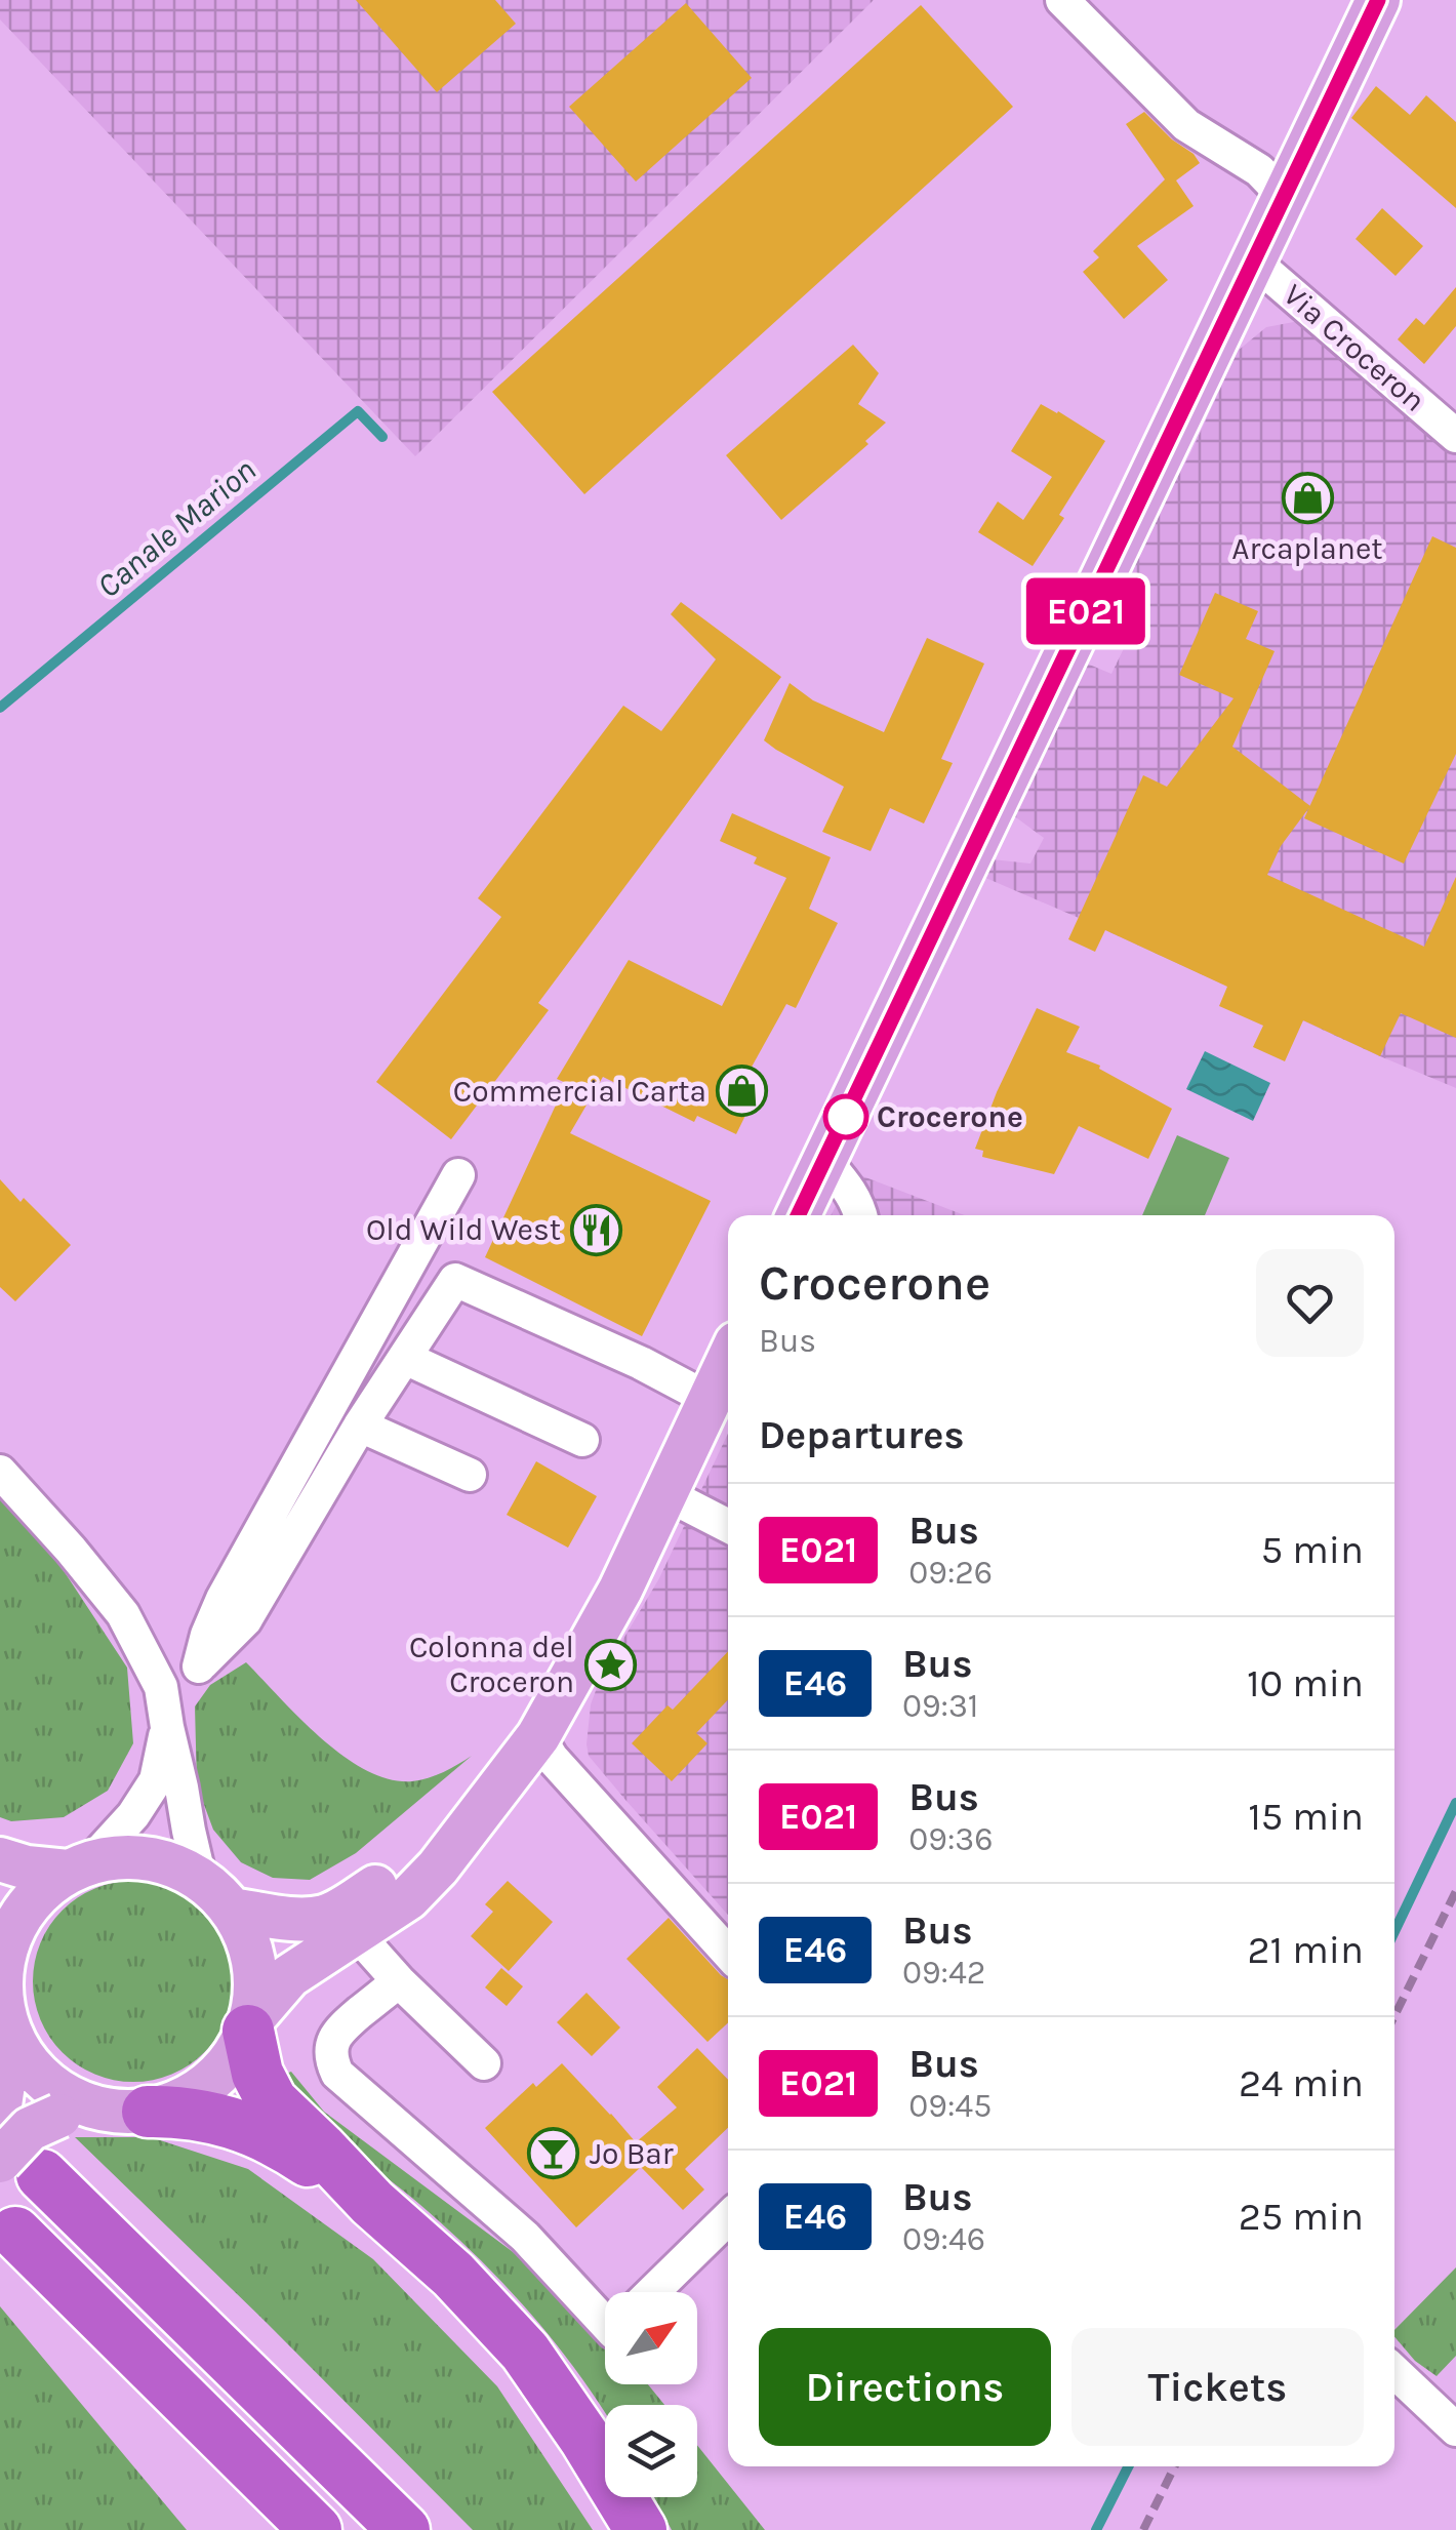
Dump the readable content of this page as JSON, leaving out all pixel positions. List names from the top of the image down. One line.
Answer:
{"streets":{"street":["Via Croceron"]},"water":["Canale Marion"],"places":{"shop":["Arcaplanet","Commercial Carta"],"other":["Crocerone"],"restaurant":["Old Wild West"],"place":["Colonna del Croceron"],"bar":["Jo Bar"]},"lines":["bus line E021"],"north":"top right","page":{"on_map":"E021","heading":[["Crocerone","Bus"],"Departures"],"list":[{"mark":"E021","name":"Bus","note":"09:26","value":"5 min"},{"mark":"E46","name":"Bus","note":"09:31","value":"10 min"},{"mark":"E021","name":"Bus","note":"09:36","value":"15 min"},{"mark":"E46","name":"Bus","note":"09:42","value":"21 min"},{"mark":"E021","name":"Bus","note":"09:45","value":"24 min"},{"mark":"E46","name":"Bus","note":"09:46","value":"25 min"}],"buttons":["Directions","Tickets"]}}
